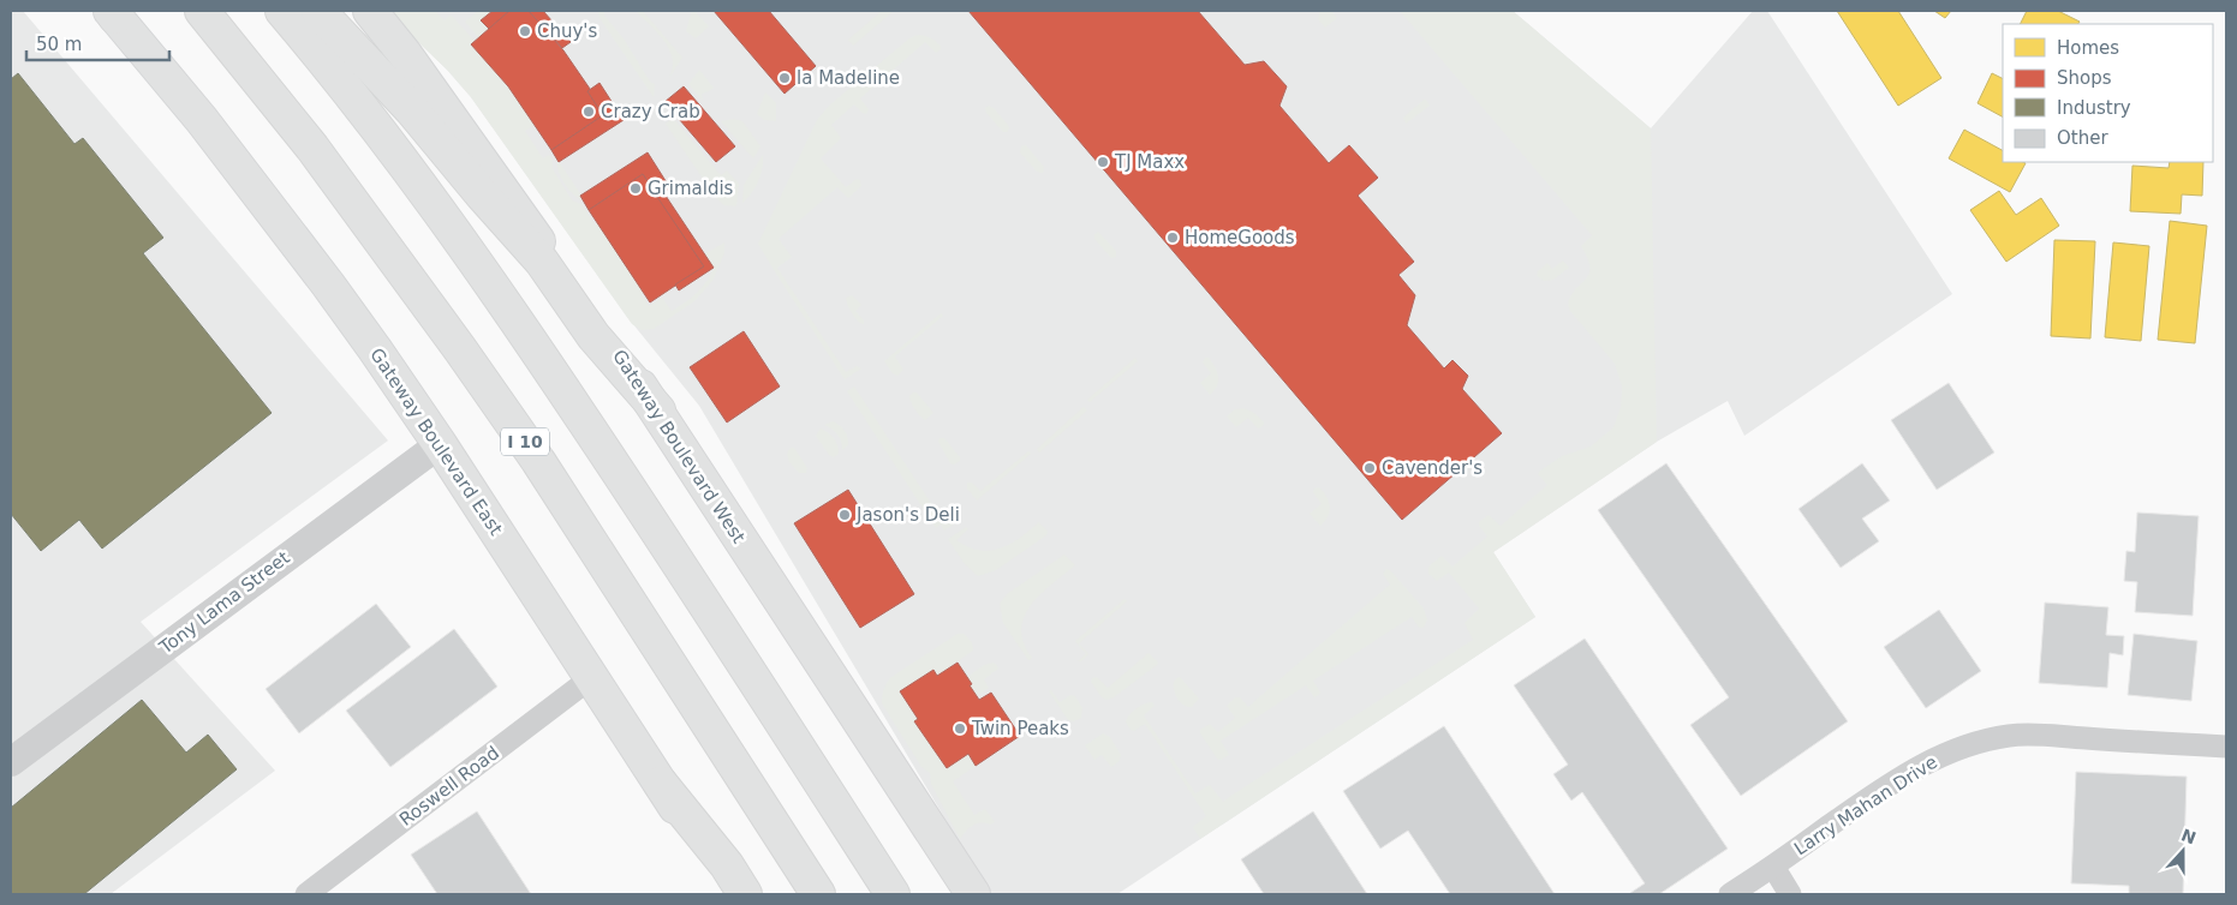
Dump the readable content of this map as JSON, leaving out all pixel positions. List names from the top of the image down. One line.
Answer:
{"streets":{"main road":["Gateway Boulevard East","I 10","Gateway Boulevard West"],"street":["Tony Lama Street","Roswell Road","Larry Mahan Drive"]},"crossings":[["Gateway Boulevard East","Tony Lama Street"],["Gateway Boulevard East","Roswell Road"]],"places":["Chuy's","la Madeline","Crazy Crab","TJ Maxx","Grimaldis","HomeGoods","Cavender's","Jason's Deli","Twin Peaks"],"legend":["Homes","Shops","Industry","Other"],"scale_bar":"50 m","north":"top"}
